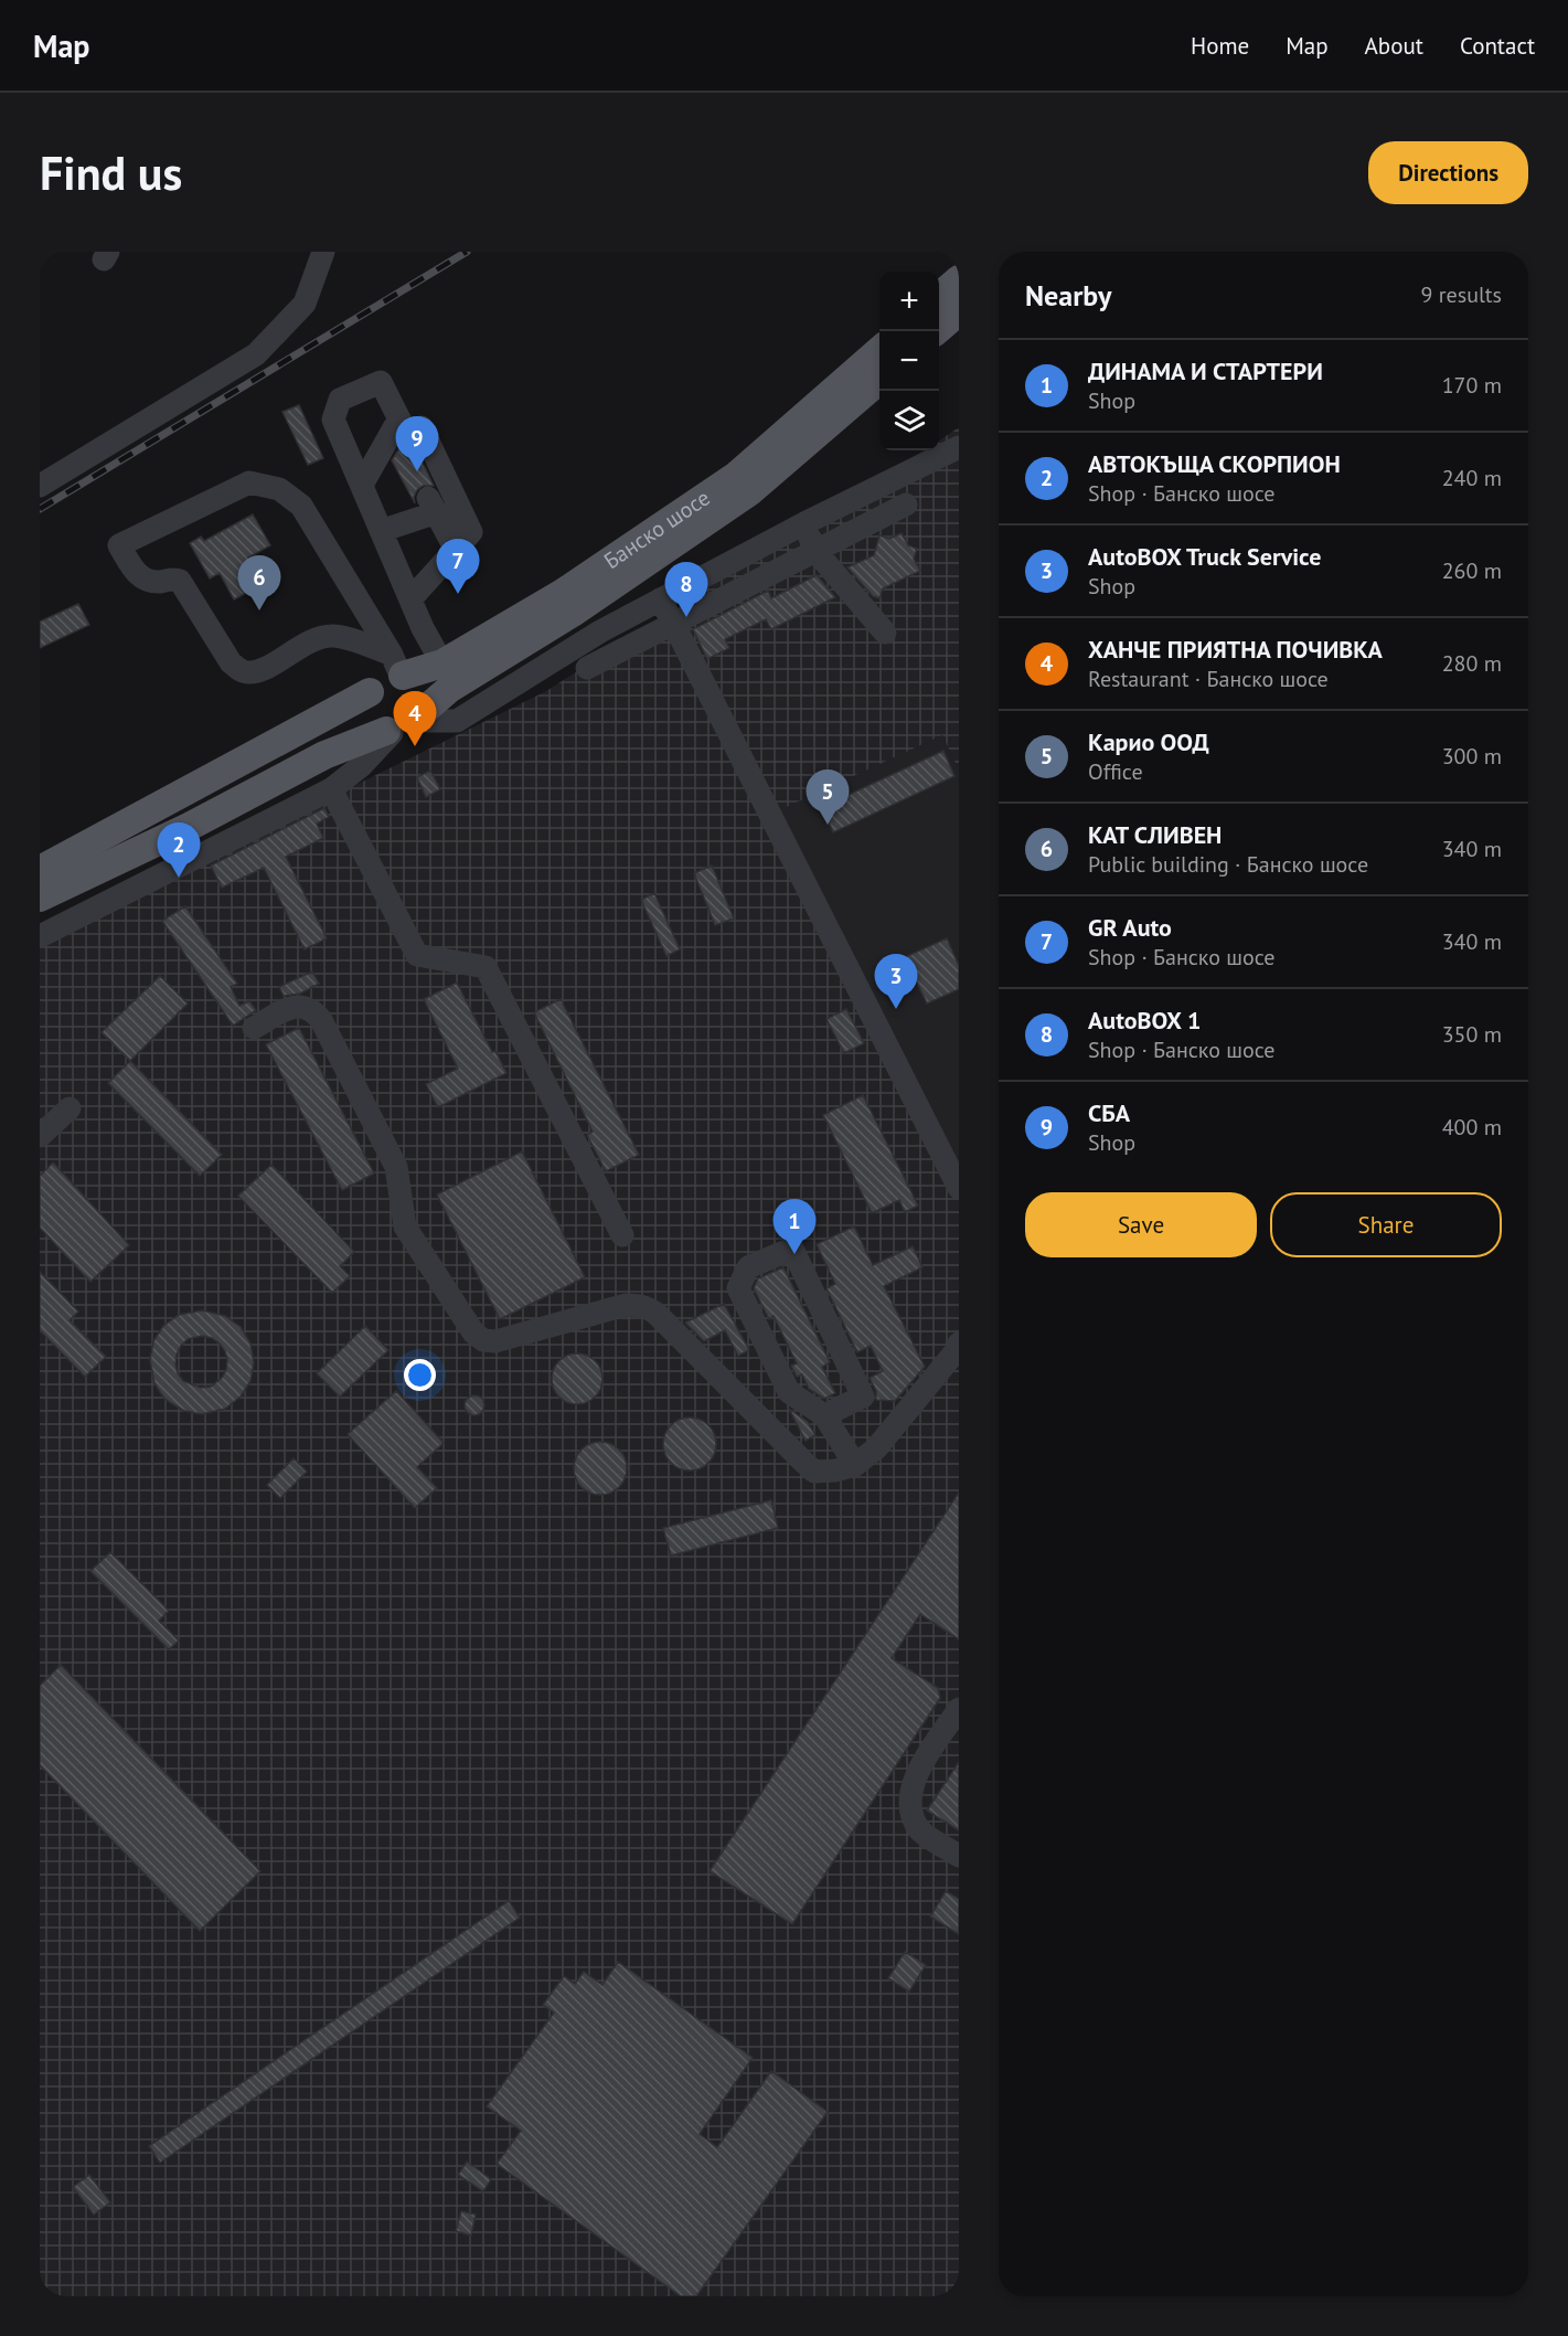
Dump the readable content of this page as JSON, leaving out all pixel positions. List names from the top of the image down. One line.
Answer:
{"streets":{"main road":["Банско шосе"]},"page":{"header":"Map","nav":["Home","Map","About","Contact"],"buttons":["Directions",["Save","Share"]],"title":"Find us","heading":["Nearby","9 results"],"map_buttons":["+","−"],"list":[{"mark":"1","name":"ДИНАМА И СТАРТЕРИ","note":"Shop","value":"170 m"},{"mark":"2","name":"АВТОКЪЩА СКОРПИОН","note":"Shop · Банско шосе","value":"240 m"},{"mark":"3","name":"AutoBOX Truck Service","note":"Shop","value":"260 m"},{"mark":"4","name":"ХАНЧЕ ПРИЯТНА ПОЧИВКА","note":"Restaurant · Банско шосе","value":"280 m"},{"mark":"5","name":"Карио ООД","note":"Office","value":"300 m"},{"mark":"6","name":"КАТ СЛИВЕН","note":"Public building · Банско шосе","value":"340 m"},{"mark":"7","name":"GR Auto","note":"Shop · Банско шосе","value":"340 m"},{"mark":"8","name":"AutoBOX 1","note":"Shop · Банско шосе","value":"350 m"},{"mark":"9","name":"СБА","note":"Shop","value":"400 m"}],"pins":["9","7","6","8","4","5","2","3","1"]}}
